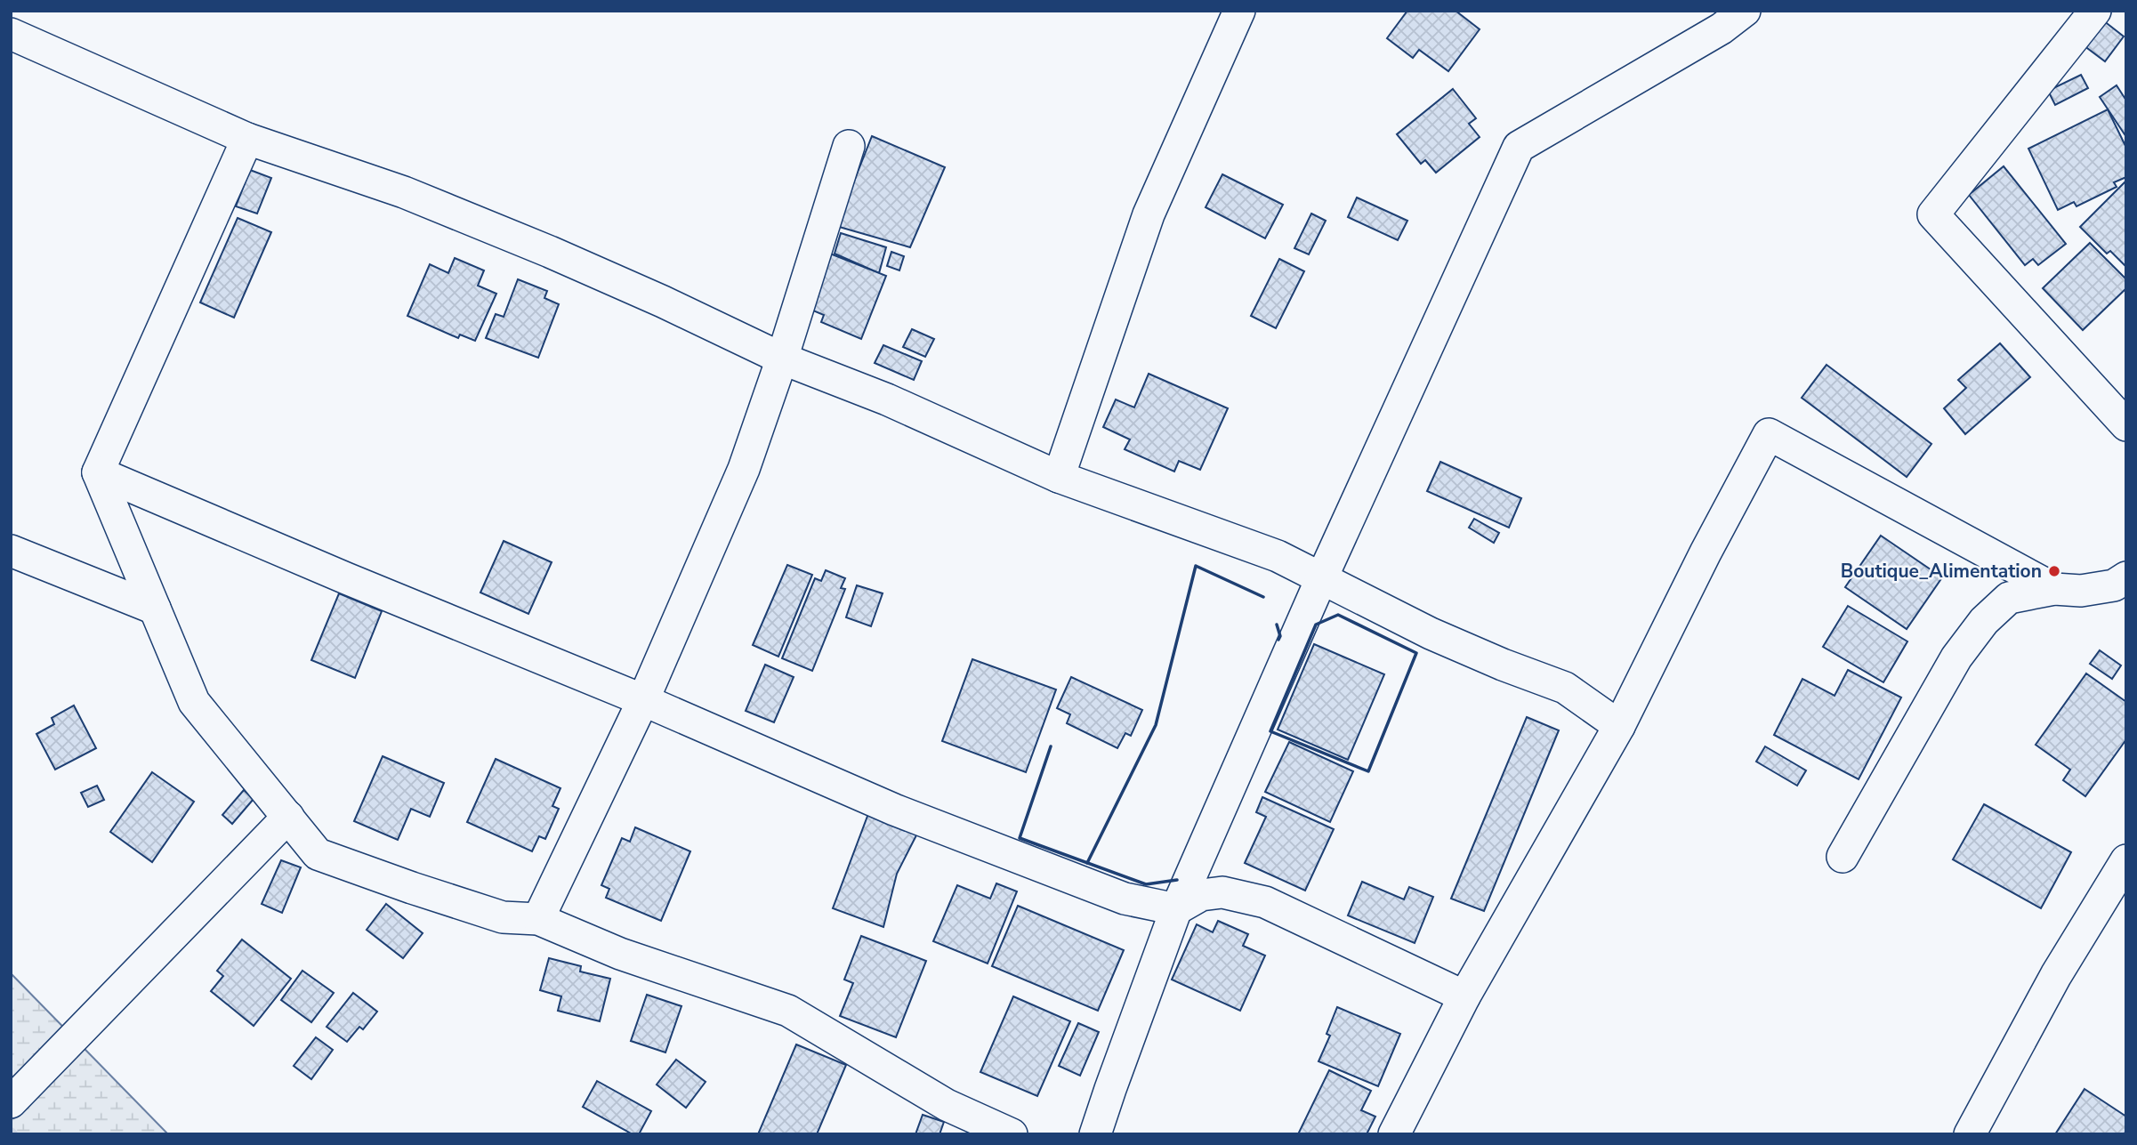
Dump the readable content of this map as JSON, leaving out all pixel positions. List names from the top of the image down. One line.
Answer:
{"places":["Boutique_Alimentation"]}
